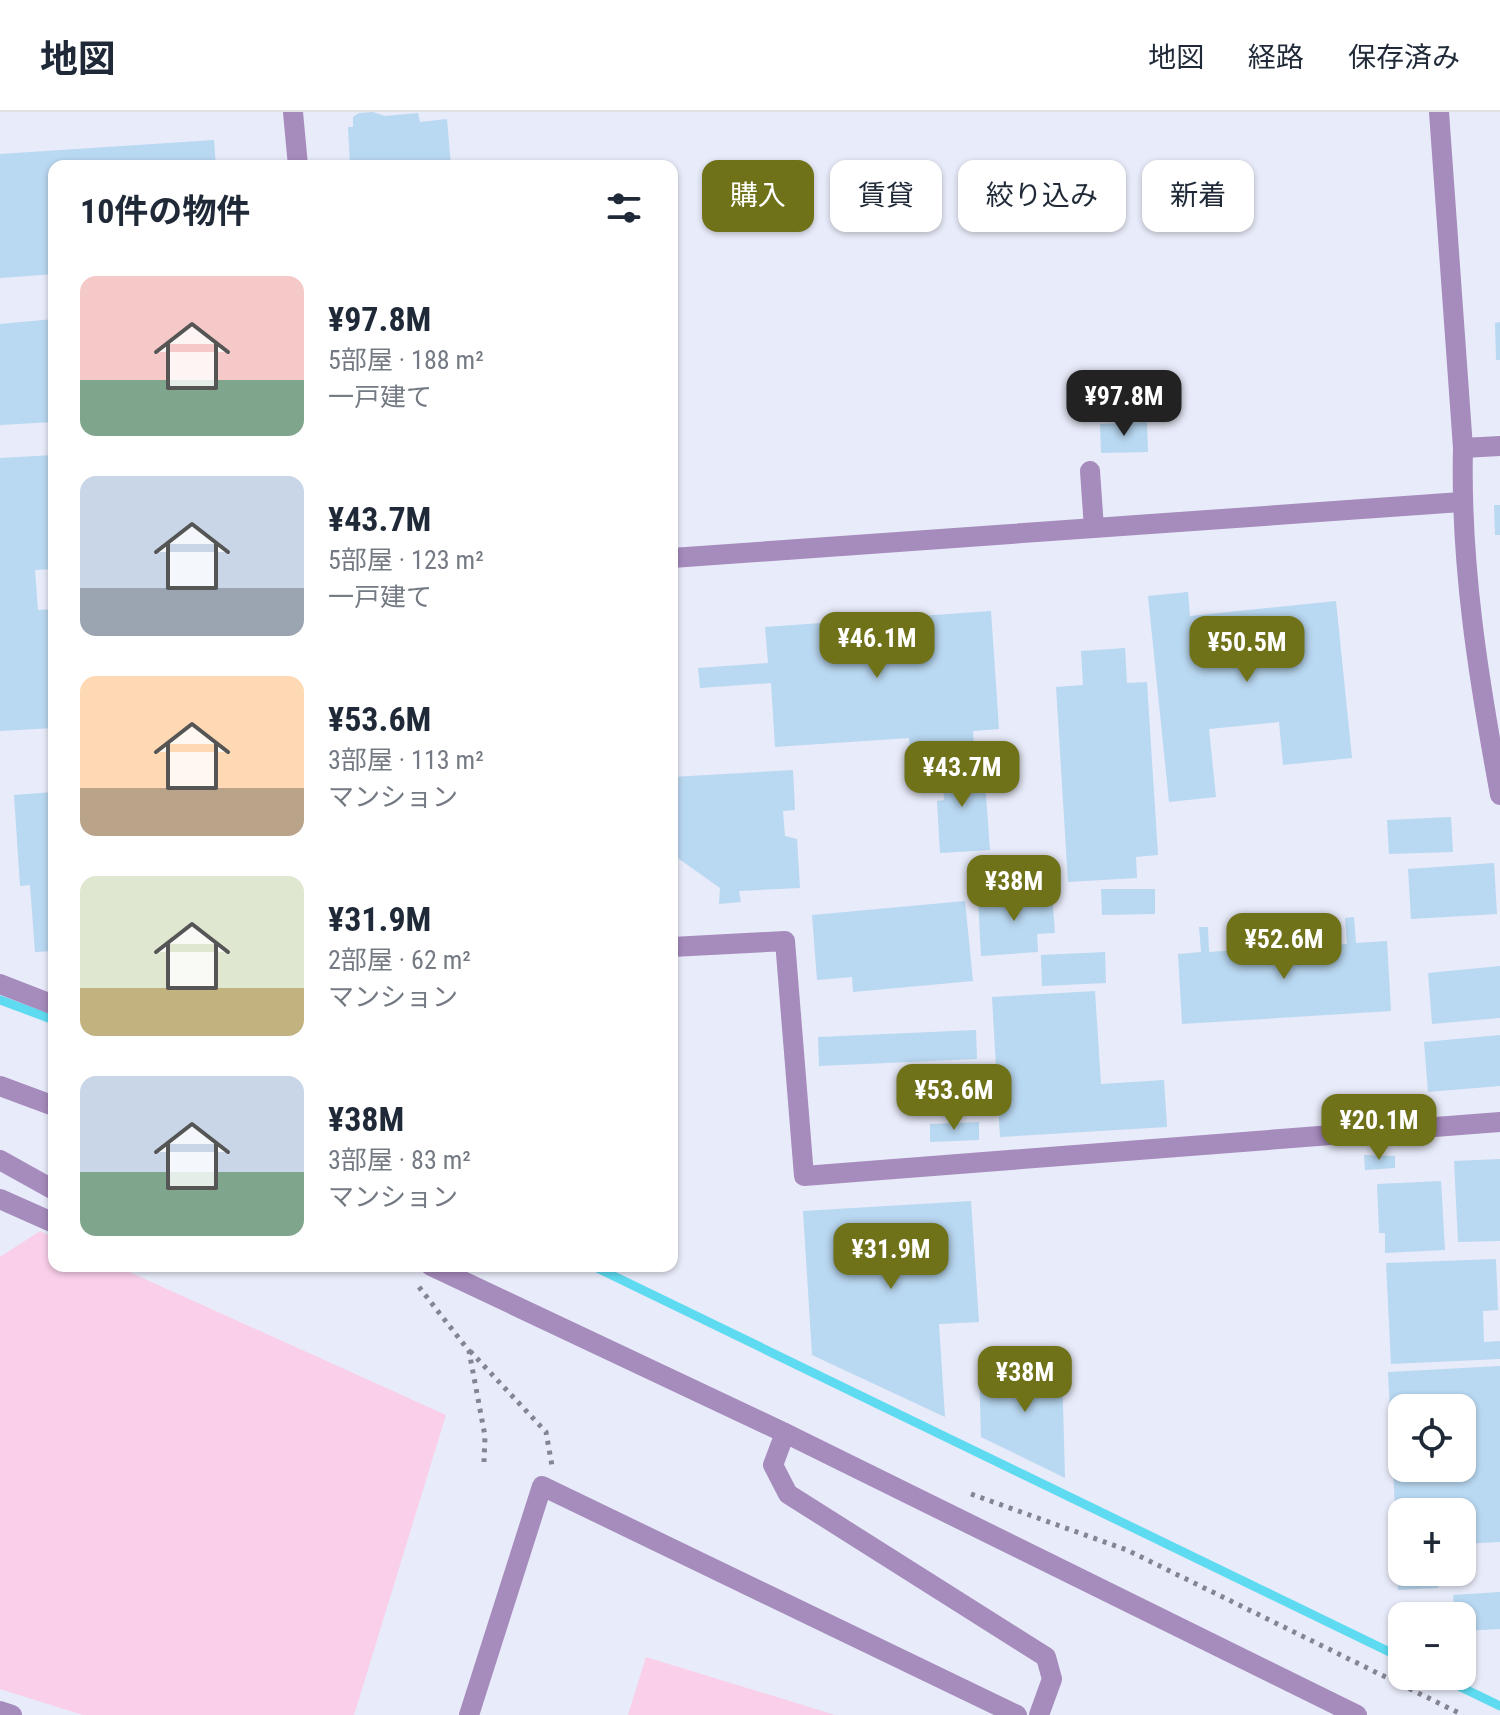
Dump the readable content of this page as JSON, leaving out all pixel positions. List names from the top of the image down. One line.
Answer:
{"page":{"header":"地図","nav":["地図","経路","保存済み"],"chip":["購入","賃貸","絞り込み","新着"],"heading":"10件の物件","list":[{"name":"¥97.8M","note":"5部屋 · 188 m² · 一戸建て"},{"name":"¥43.7M","note":"5部屋 · 123 m² · 一戸建て"},{"name":"¥53.6M","note":"3部屋 · 113 m² · マンション"},{"name":"¥31.9M","note":"2部屋 · 62 m² · マンション"},{"name":"¥38M","note":"3部屋 · 83 m² · マンション"}],"price":["¥97.8M","¥46.1M","¥50.5M","¥43.7M","¥38M","¥52.6M","¥53.6M","¥20.1M","¥31.9M","¥38M"],"map_buttons":["+","−"]}}
